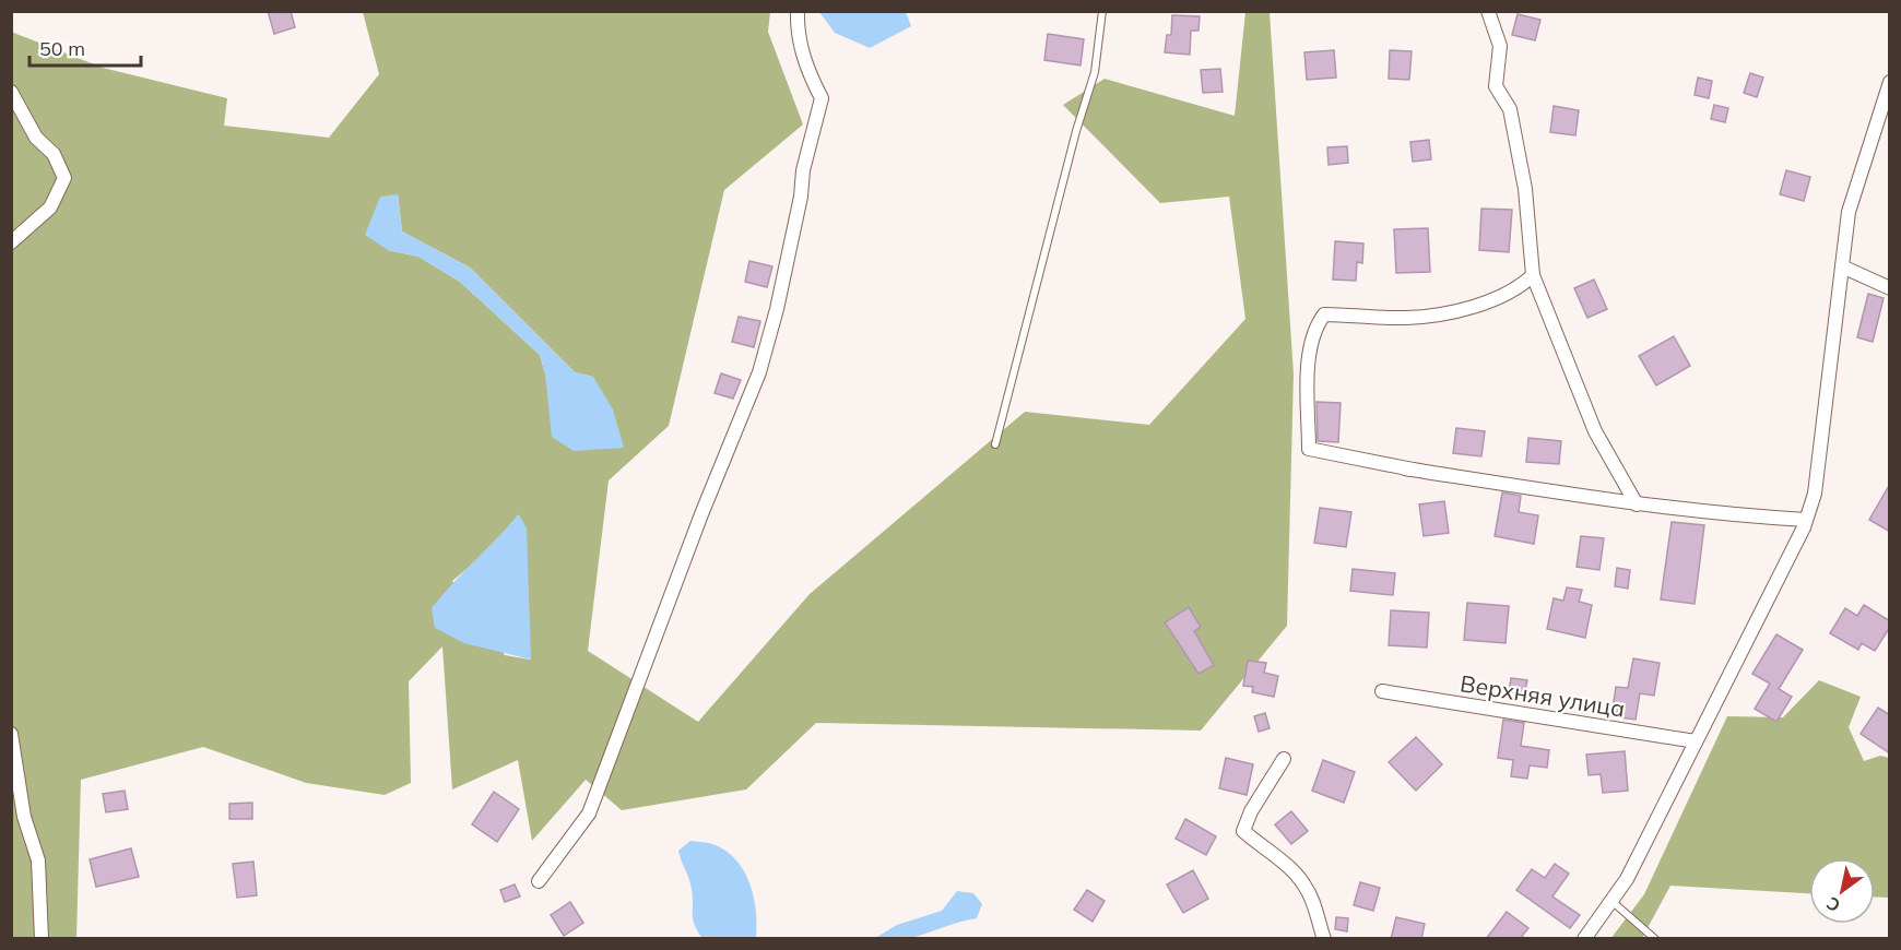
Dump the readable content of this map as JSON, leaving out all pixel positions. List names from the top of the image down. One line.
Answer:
{"streets":{"street":["Верхняя улица"]},"scale_bar":"50 m","north":"bottom left"}
